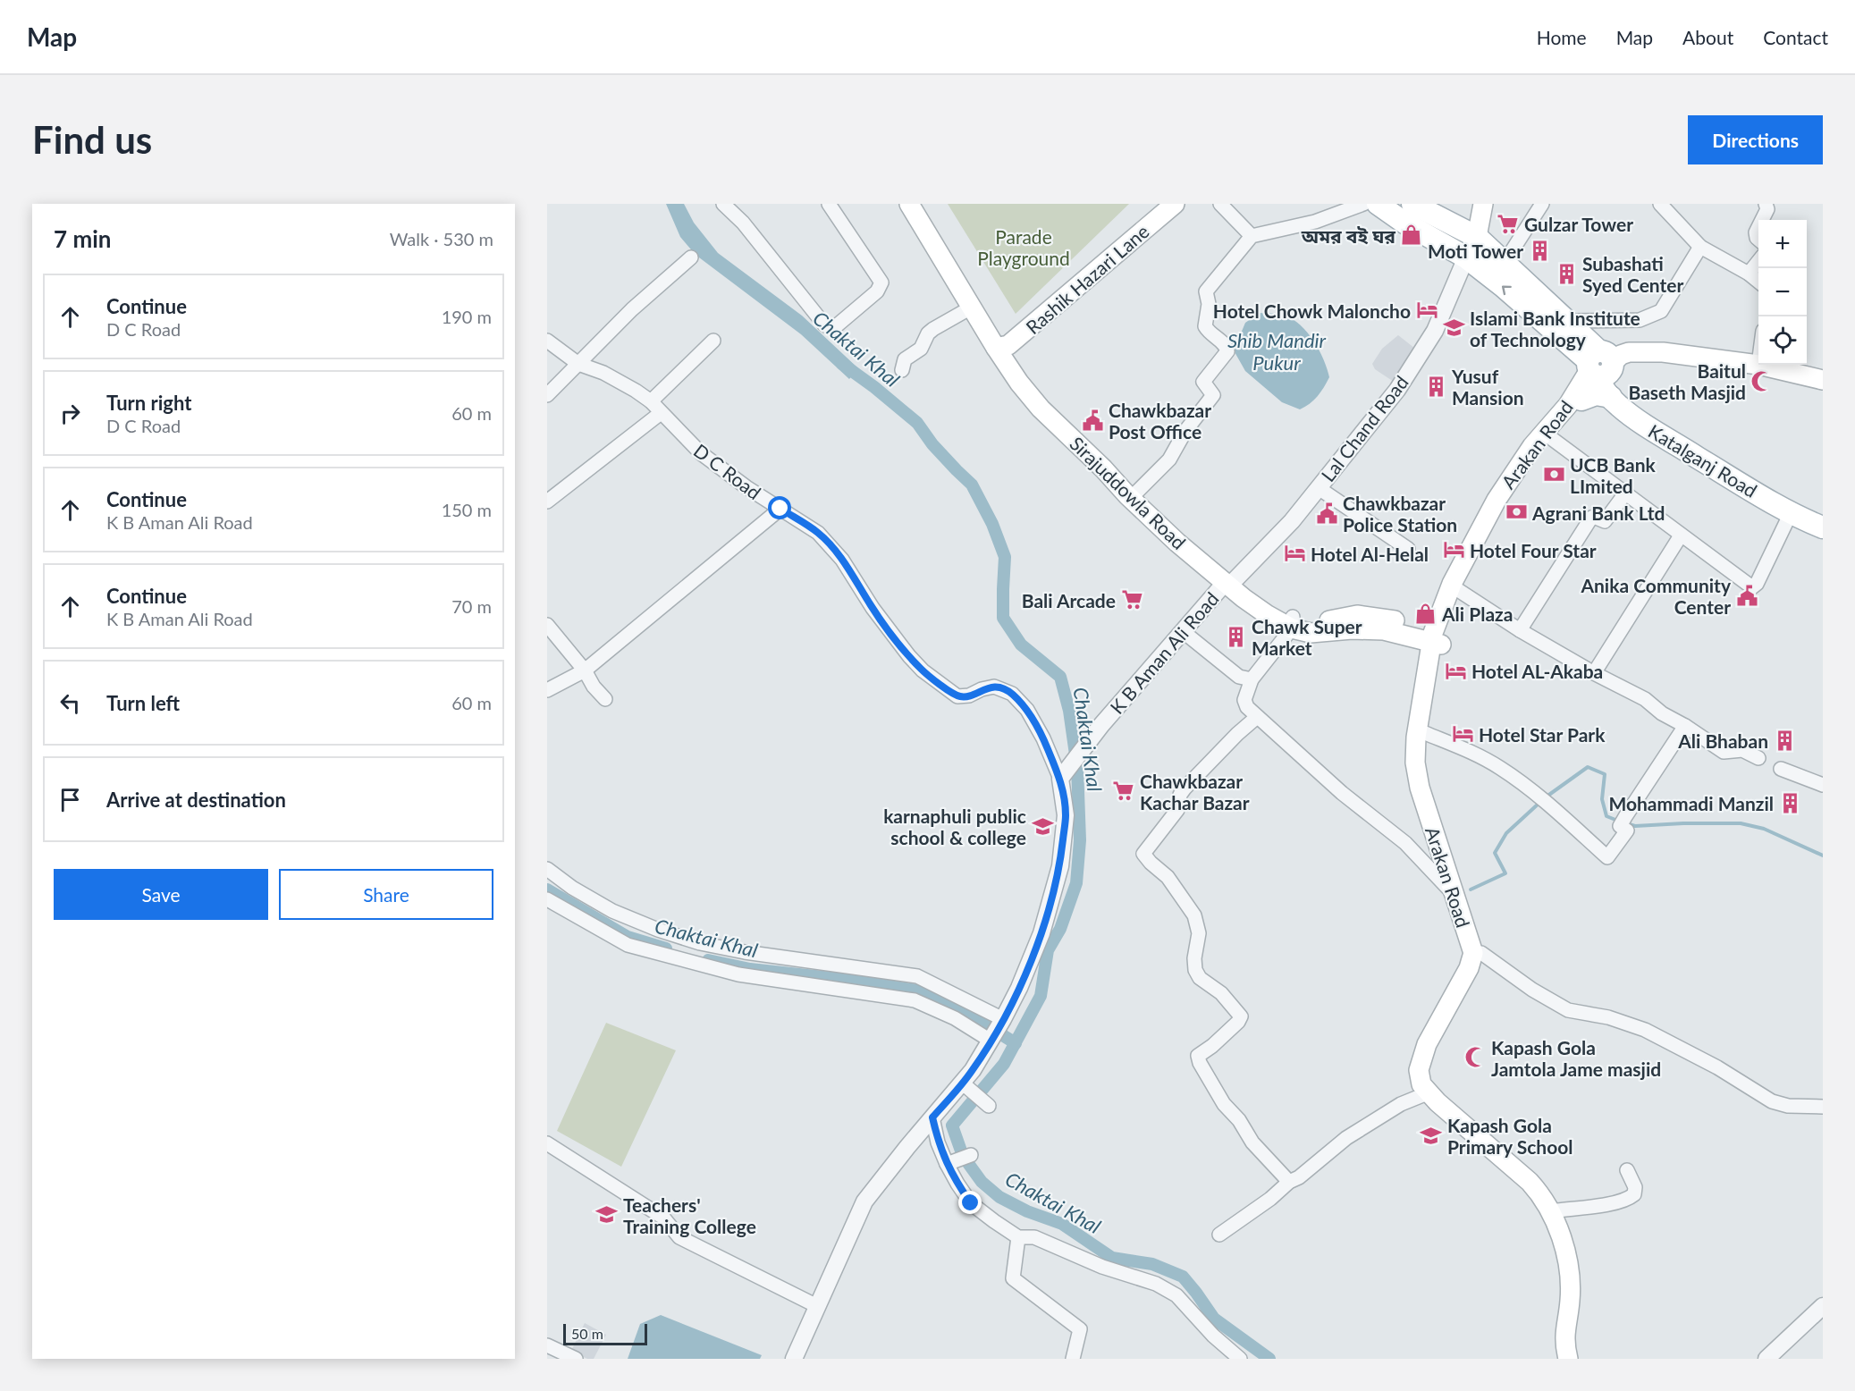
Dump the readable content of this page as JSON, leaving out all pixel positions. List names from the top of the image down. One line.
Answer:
{"streets":{"main road":["Rashik Hazari Lane","Arakan Road","Katalganj Road","Sirajuddowla Road"],"street":["Lal Chand Road","D C Road","K B Aman Ali Road"]},"crossings":[["Rashik Hazari Lane","Sirajuddowla Road"],["Lal Chand Road","Sirajuddowla Road"],["Lal Chand Road","K B Aman Ali Road"],["Arakan Road","Katalganj Road"],["Arakan Road","Sirajuddowla Road"],["D C Road","K B Aman Ali Road"],["Sirajuddowla Road","K B Aman Ali Road"]],"water":["Shib Mandir Pukur","Chaktai Khal"],"parks":["Parade Playground"],"places":{"supermarket":["Gulzar Tower","Bali Arcade","Chawkbazar Kachar Bazar"],"shop":["অমর বই ঘর","Ali Plaza"],"building":["Moti Tower","Subashati Syed Center","Yusuf Mansion","Chawk Super Market","Ali Bhaban","Mohammadi Manzil"],"hotel":["Hotel Chowk Maloncho","Hotel Four Star","Hotel Al-Helal","Hotel AL-Akaba","Hotel Star Park"],"school or university":["Islami Bank Institute of Technology","karnaphuli public school & college","Kapash Gola Primary School","Teachers' Training College"],"mosque":["Baitul Baseth Masjid","Kapash Gola Jamtola Jame masjid"],"public building":["Chawkbazar Post Office","Chawkbazar Police Station","Anika Community Center"],"bank":["UCB Bank LImited","Agrani Bank Ltd"]},"scale_bar":"50 m","page":{"header":"Map","nav":["Home","Map","About","Contact"],"buttons":["Directions",["Save","Share"]],"title":"Find us","heading":["7 min","Walk · 530 m"],"map_buttons":["+","−"],"list":[["Continue","D C Road","190 m"],["Turn right","D C Road","60 m"],["Continue","K B Aman Ali Road","150 m"],["Continue","K B Aman Ali Road","70 m"],["Turn left","60 m"],"Arrive at destination"],"scale":"50 m"}}
